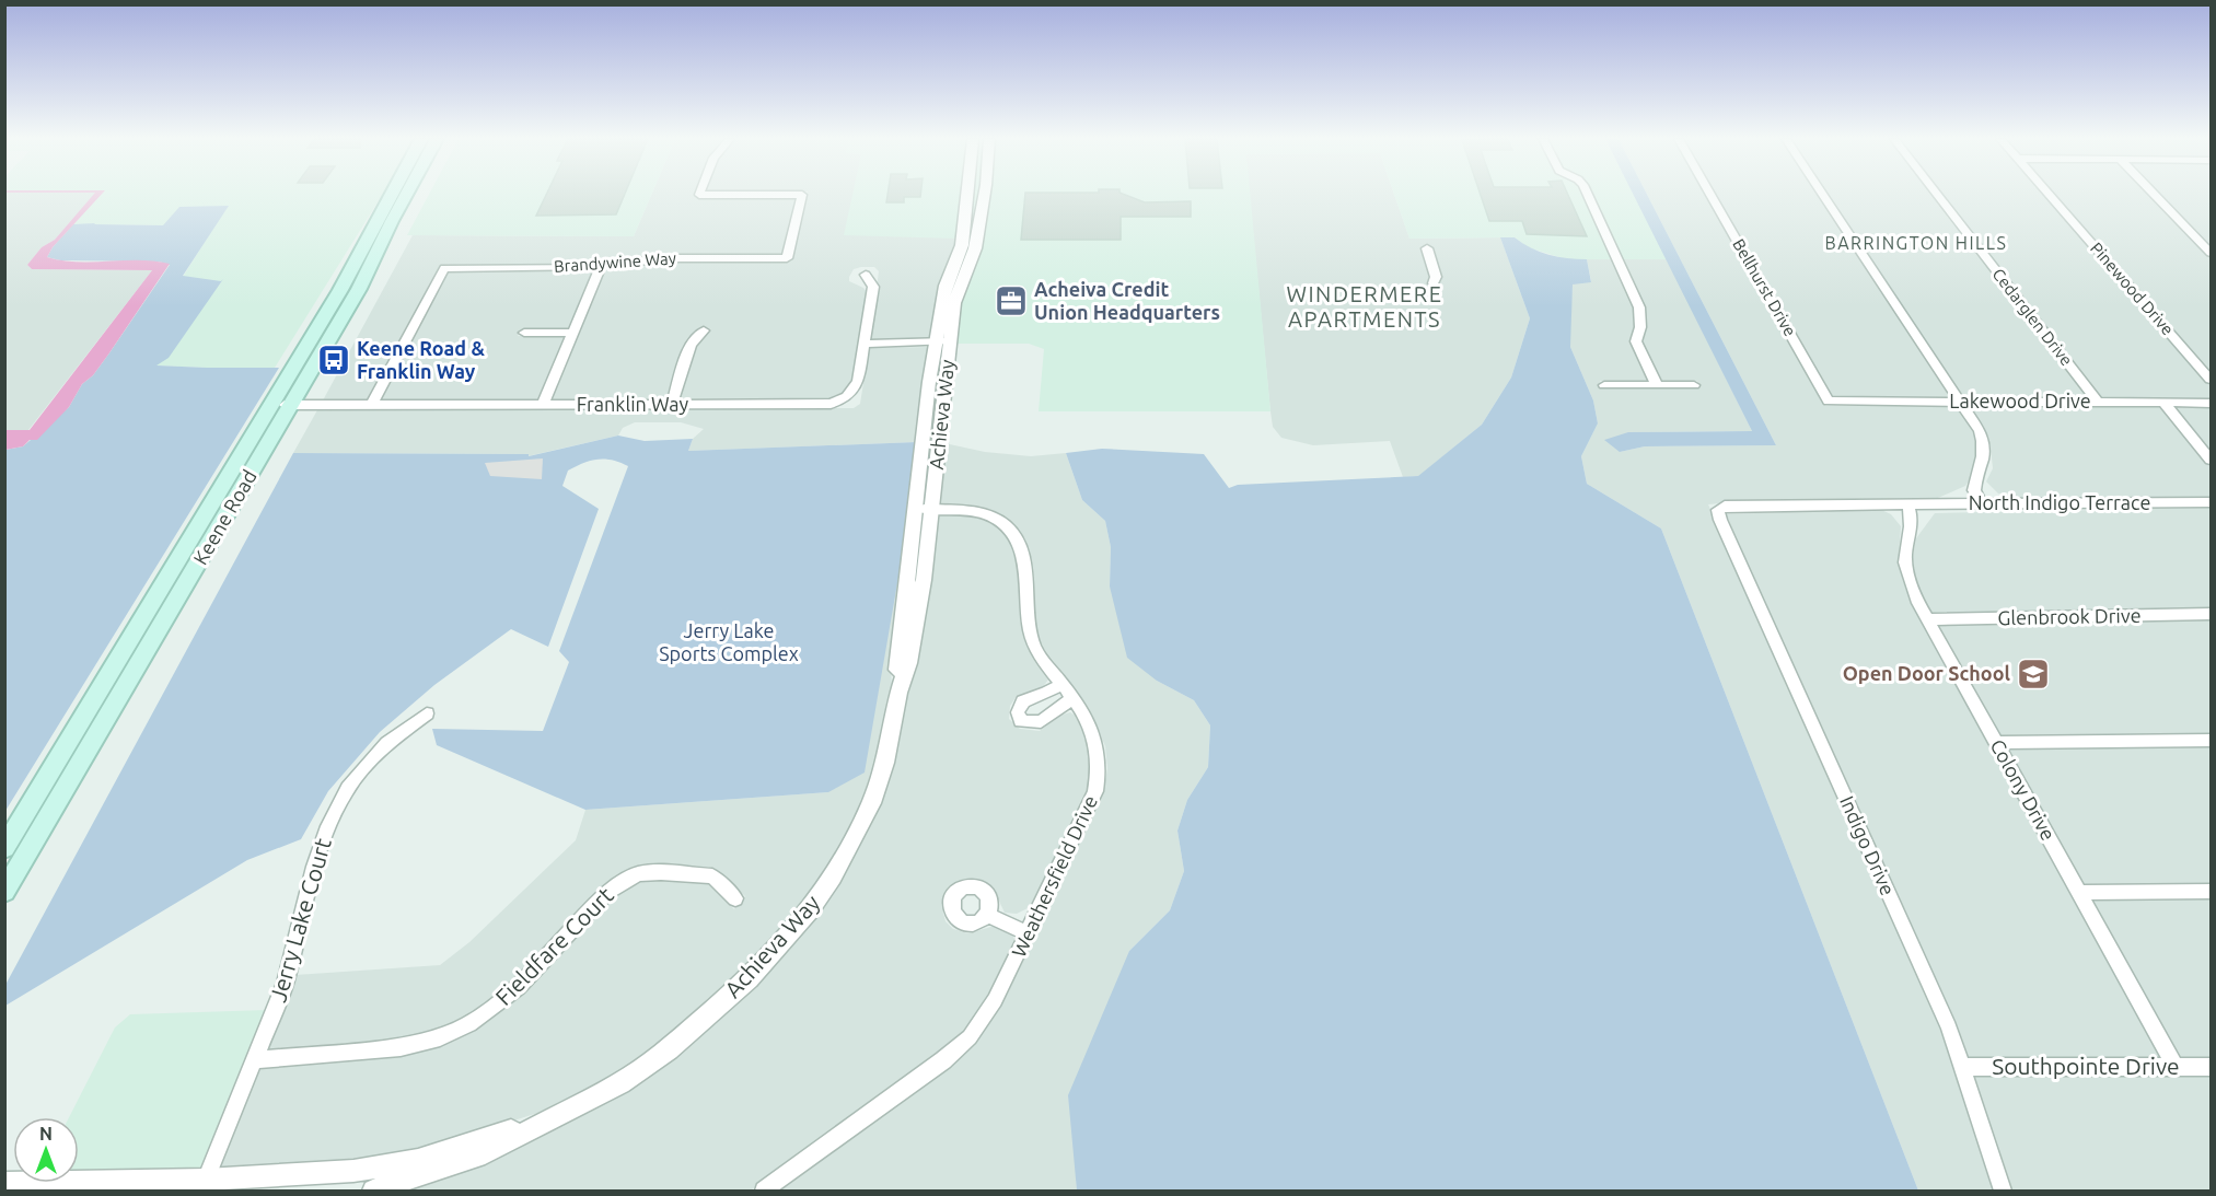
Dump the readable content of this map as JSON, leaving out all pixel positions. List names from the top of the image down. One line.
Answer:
{"streets":{"main road":["Keene Road"],"street":["Brandywine Way","Bellhurst Drive","Pinewood Drive","Cedarglen Drive","Lakewood Drive","Franklin Way","Achieva Way","North Indigo Terrace","Glenbrook Drive","Colony Drive","Indigo Drive","Weathersfield Drive","Jerry Lake Court","Fieldfare Court","Southpointe Drive"]},"crossings":[["Brandywine Way","Franklin Way"],["Bellhurst Drive","Lakewood Drive"],["Cedarglen Drive","Lakewood Drive"],["Franklin Way","Keene Road"],["Achieva Way","Weathersfield Drive"],["Achieva Way","Jerry Lake Court"],["North Indigo Terrace","Colony Drive"],["North Indigo Terrace","Indigo Drive"],["Glenbrook Drive","Colony Drive"],["Colony Drive","Southpointe Drive"],["Indigo Drive","Southpointe Drive"],["Jerry Lake Court","Fieldfare Court"]],"districts":["BARRINGTON HILLS","WINDERMERE APARTMENTS"],"parks":["Jerry Lake Sports Complex"],"places":{"office":["Acheiva Credit Union Headquarters"],"bus stop":["Keene Road & Franklin Way"],"school or university":["Open Door School"]},"north":"top"}
